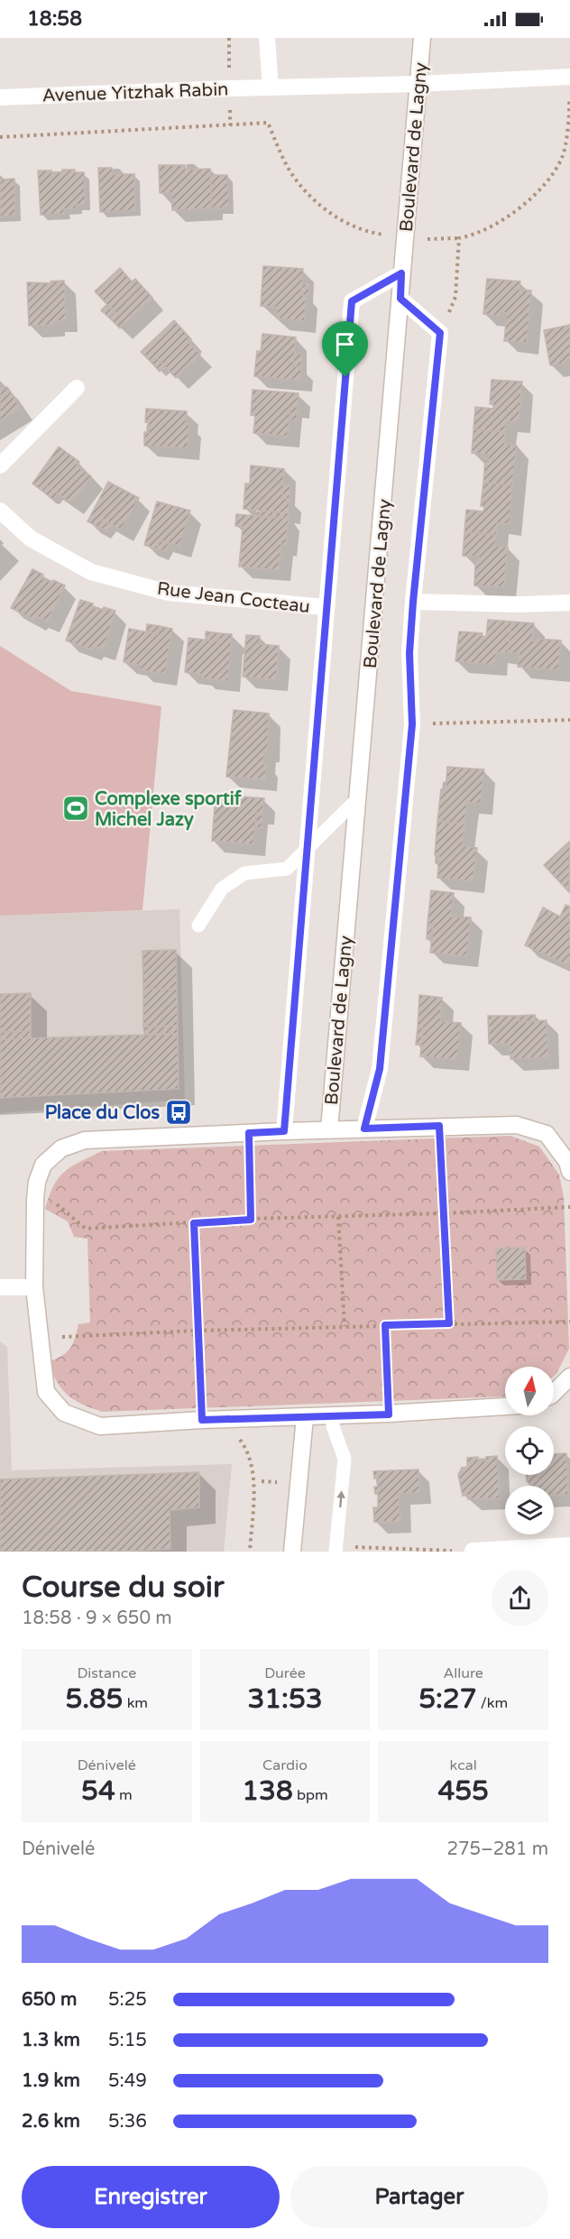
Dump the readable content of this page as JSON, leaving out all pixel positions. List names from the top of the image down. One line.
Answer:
{"streets":{"street":["Avenue Yitzhak Rabin","Boulevard de Lagny","Rue Jean Cocteau"]},"crossings":[["Avenue Yitzhak Rabin","Boulevard de Lagny"]],"places":{"sports":["Complexe sportif Michel Jazy"],"bus stop":["Place du Clos"]},"north":"top","page":{"status":"18:58","heading":["Course du soir","18:58 · 9 × 650 m"],"stats":[["Distance","5.85 km"],["Durée","31:53"],["Allure","5:27 /km"],["Dénivelé","54 m"],["Cardio","138 bpm"],["kcal","455"]],"chart":["Dénivelé","275–281 m"],"list":[{"name":"650 m","note":"5:25"},{"name":"1.3 km","note":"5:15"},{"name":"1.9 km","note":"5:49"},{"name":"2.6 km","note":"5:36"}],"buttons":["Enregistrer","Partager"]}}
